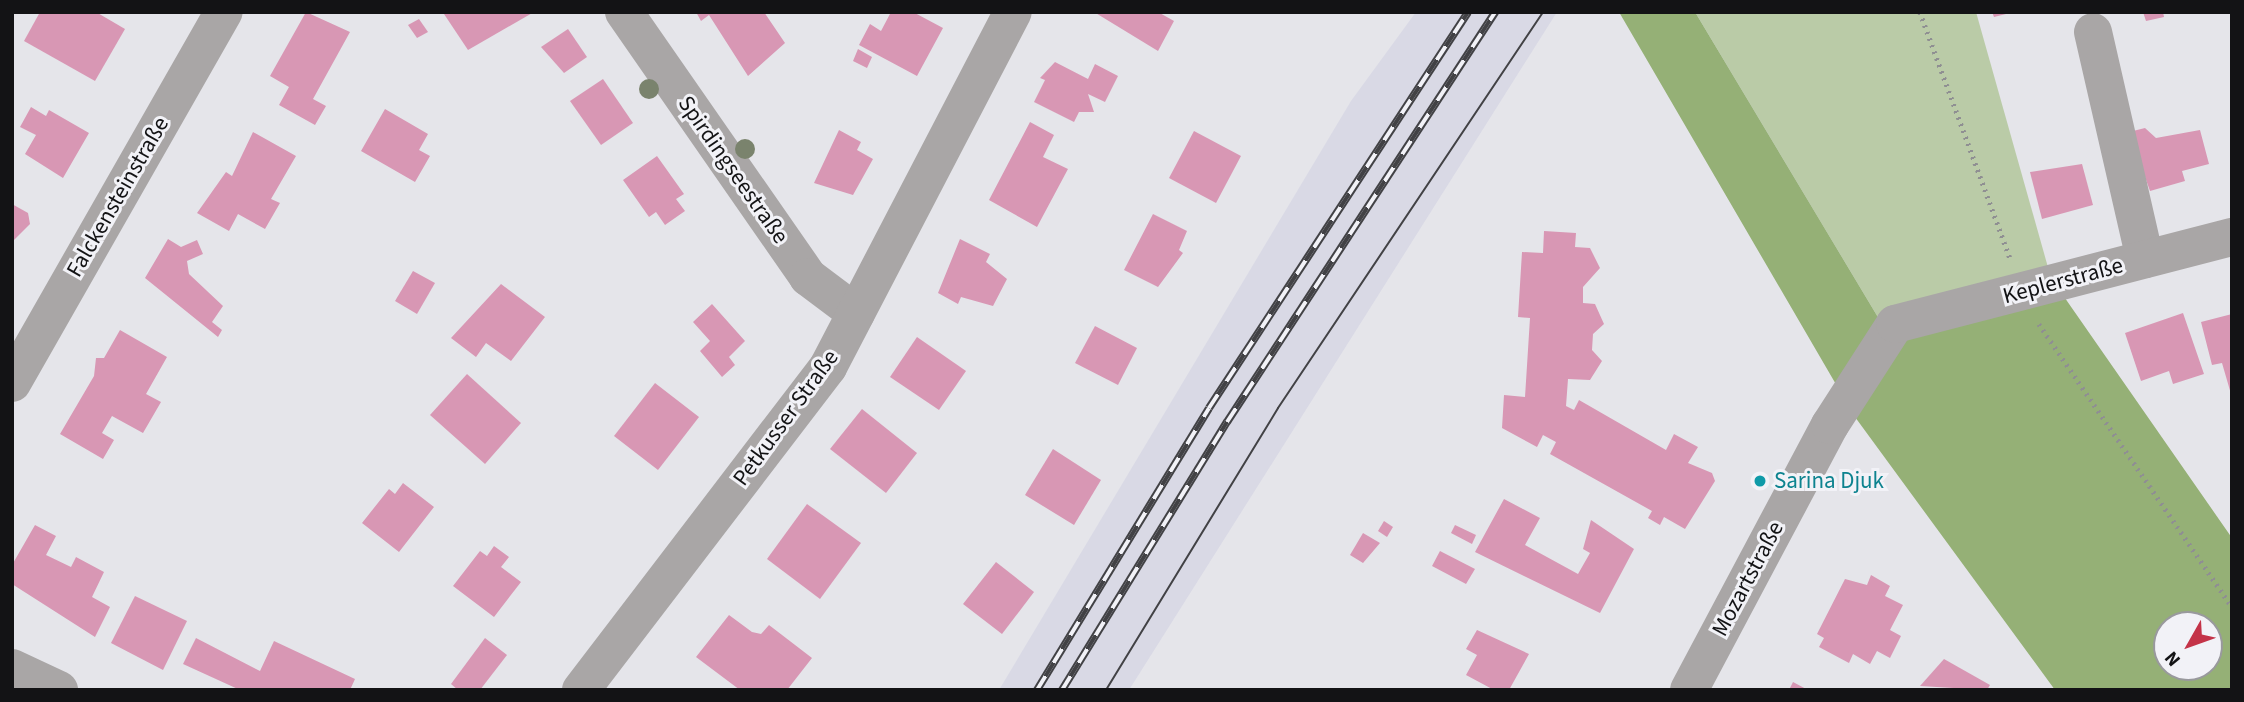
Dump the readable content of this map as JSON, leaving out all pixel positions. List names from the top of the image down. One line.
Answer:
{"streets":{"street":["Spirdingseestraße","Falckensteinstraße","Keplerstraße","Petkusser Straße","Mozartstraße"]},"crossings":[["Spirdingseestraße","Petkusser Straße"],["Keplerstraße","Mozartstraße"]],"places":["Sarina Djuk"],"north":"bottom left"}
